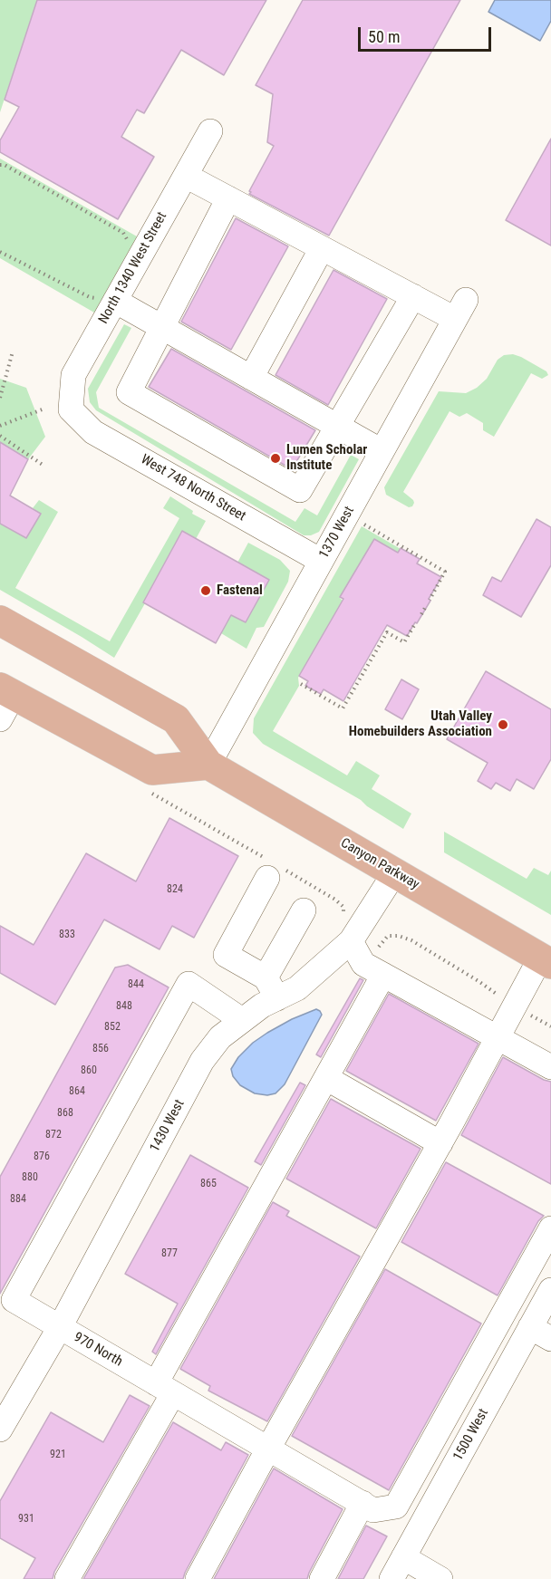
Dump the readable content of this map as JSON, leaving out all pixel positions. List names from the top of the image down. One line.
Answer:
{"streets":{"main road":["Canyon Parkway"],"street":["North 1340 West Street","West 748 North Street","1370 West","1430 West","970 North","1500 West"]},"crossings":[["North 1340 West Street","West 748 North Street"],["West 748 North Street","1370 West"],["1370 West","Canyon Parkway"],["Canyon Parkway","1430 West"],["1430 West","970 North"]],"places":["Lumen Scholar Institute","Fastenal","Utah Valley Homebuilders Association"],"house_numbers":["824","833","844","848","852","856","860","864","868","872","876","880","865","884","877","921","931"],"scale_bar":"50 m"}
